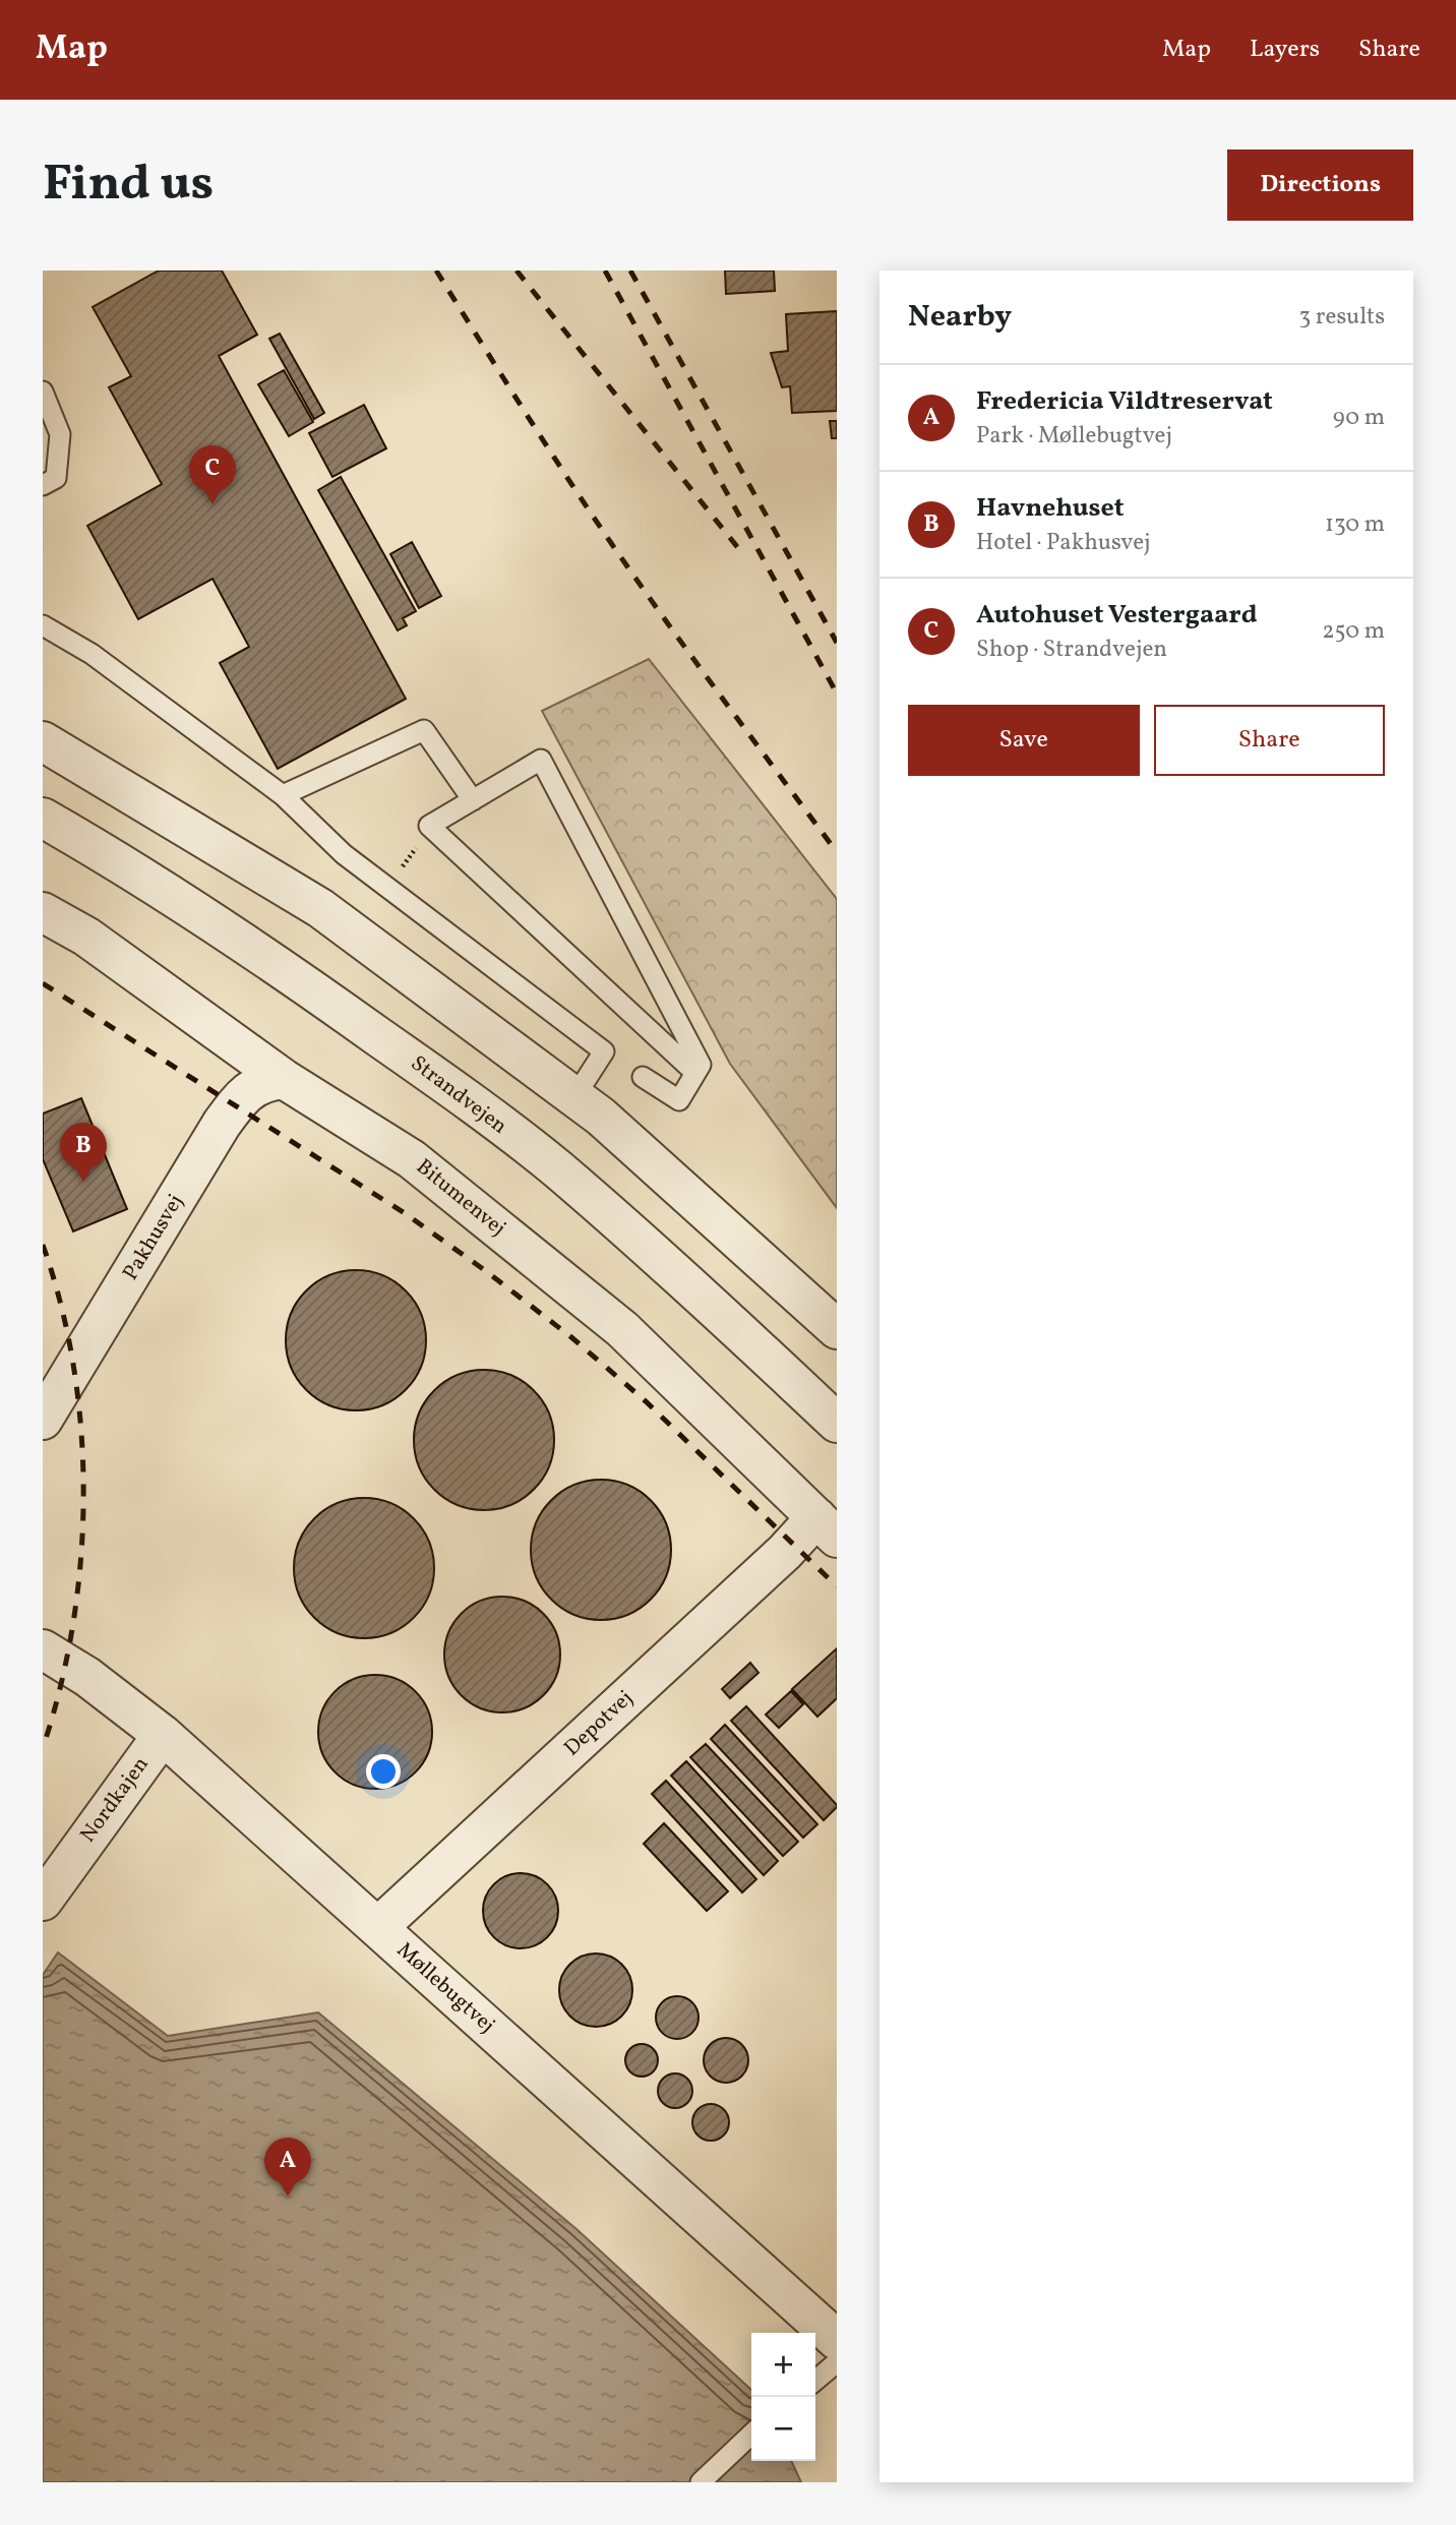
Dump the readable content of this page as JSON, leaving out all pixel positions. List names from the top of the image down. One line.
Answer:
{"streets":{"street":["Strandvejen","Bitumenvej","Pakhusvej","Depotvej","Nordkajen","Møllebugtvej"]},"crossings":[["Bitumenvej","Pakhusvej"],["Bitumenvej","Depotvej"],["Depotvej","Møllebugtvej"],["Nordkajen","Møllebugtvej"]],"page":{"header":"Map","nav":["Map","Layers","Share"],"buttons":["Directions",["Save","Share"]],"title":"Find us","heading":["Nearby","3 results"],"list":[{"mark":"A","name":"Fredericia Vildtreservat","note":"Park · Møllebugtvej","value":"90 m"},{"mark":"B","name":"Havnehuset","note":"Hotel · Pakhusvej","value":"130 m"},{"mark":"C","name":"Autohuset Vestergaard","note":"Shop · Strandvejen","value":"250 m"}],"pins":["C","B","A"],"map_buttons":["+","−"]}}
